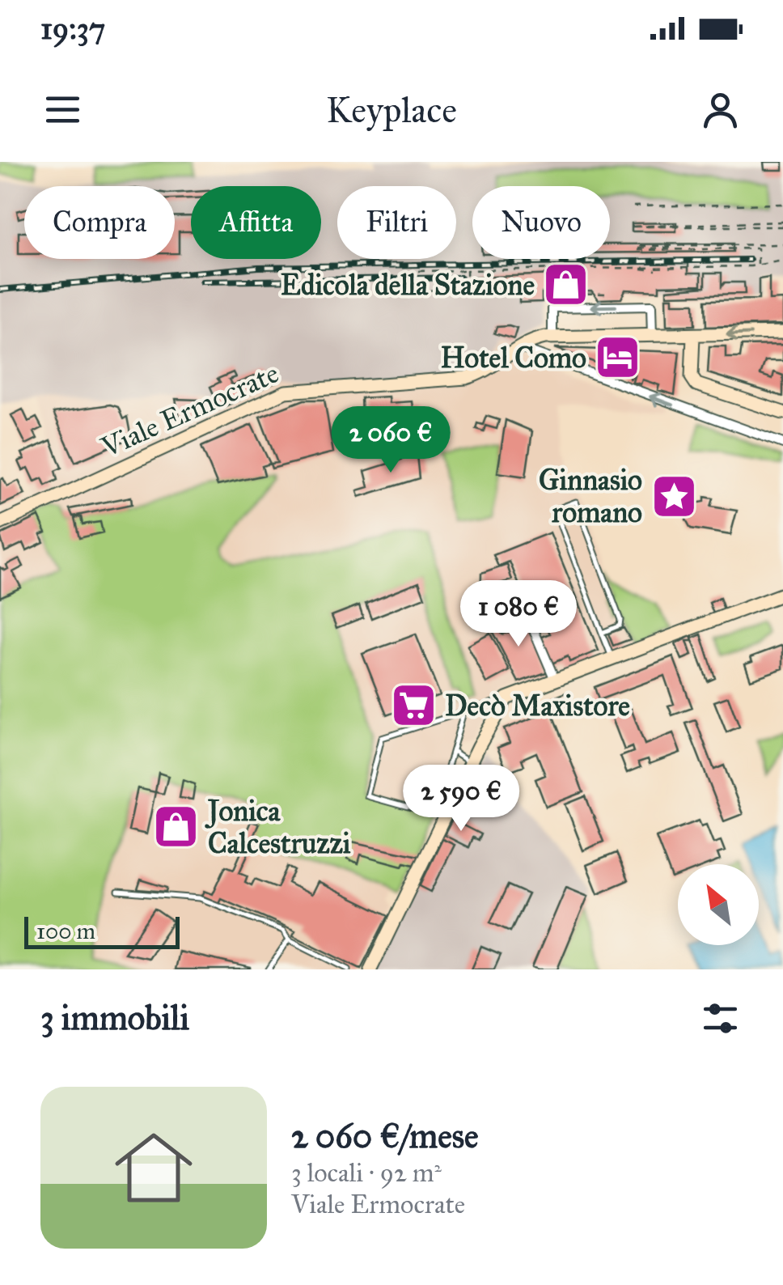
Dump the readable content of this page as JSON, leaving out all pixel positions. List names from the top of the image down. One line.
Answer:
{"streets":{"main road":["Viale Ermocrate"]},"places":{"shop":["Edicola della Stazione","Jonica Calcestruzzi"],"hotel":["Hotel Como"],"place":["Ginnasio romano"],"supermarket":["Decò Maxistore"]},"scale_bar":"100 m","north":"top left","page":{"status":"19:37","header":"Keyplace","chip":["Compra","Affitta","Filtri","Nuovo"],"price":["2 060 €","1 080 €","2 590 €"],"scale":"100 m","heading":"3 immobili","list":[{"name":"2 060 €/mese","note":"3 locali · 92 m² · Viale Ermocrate"}]}}
